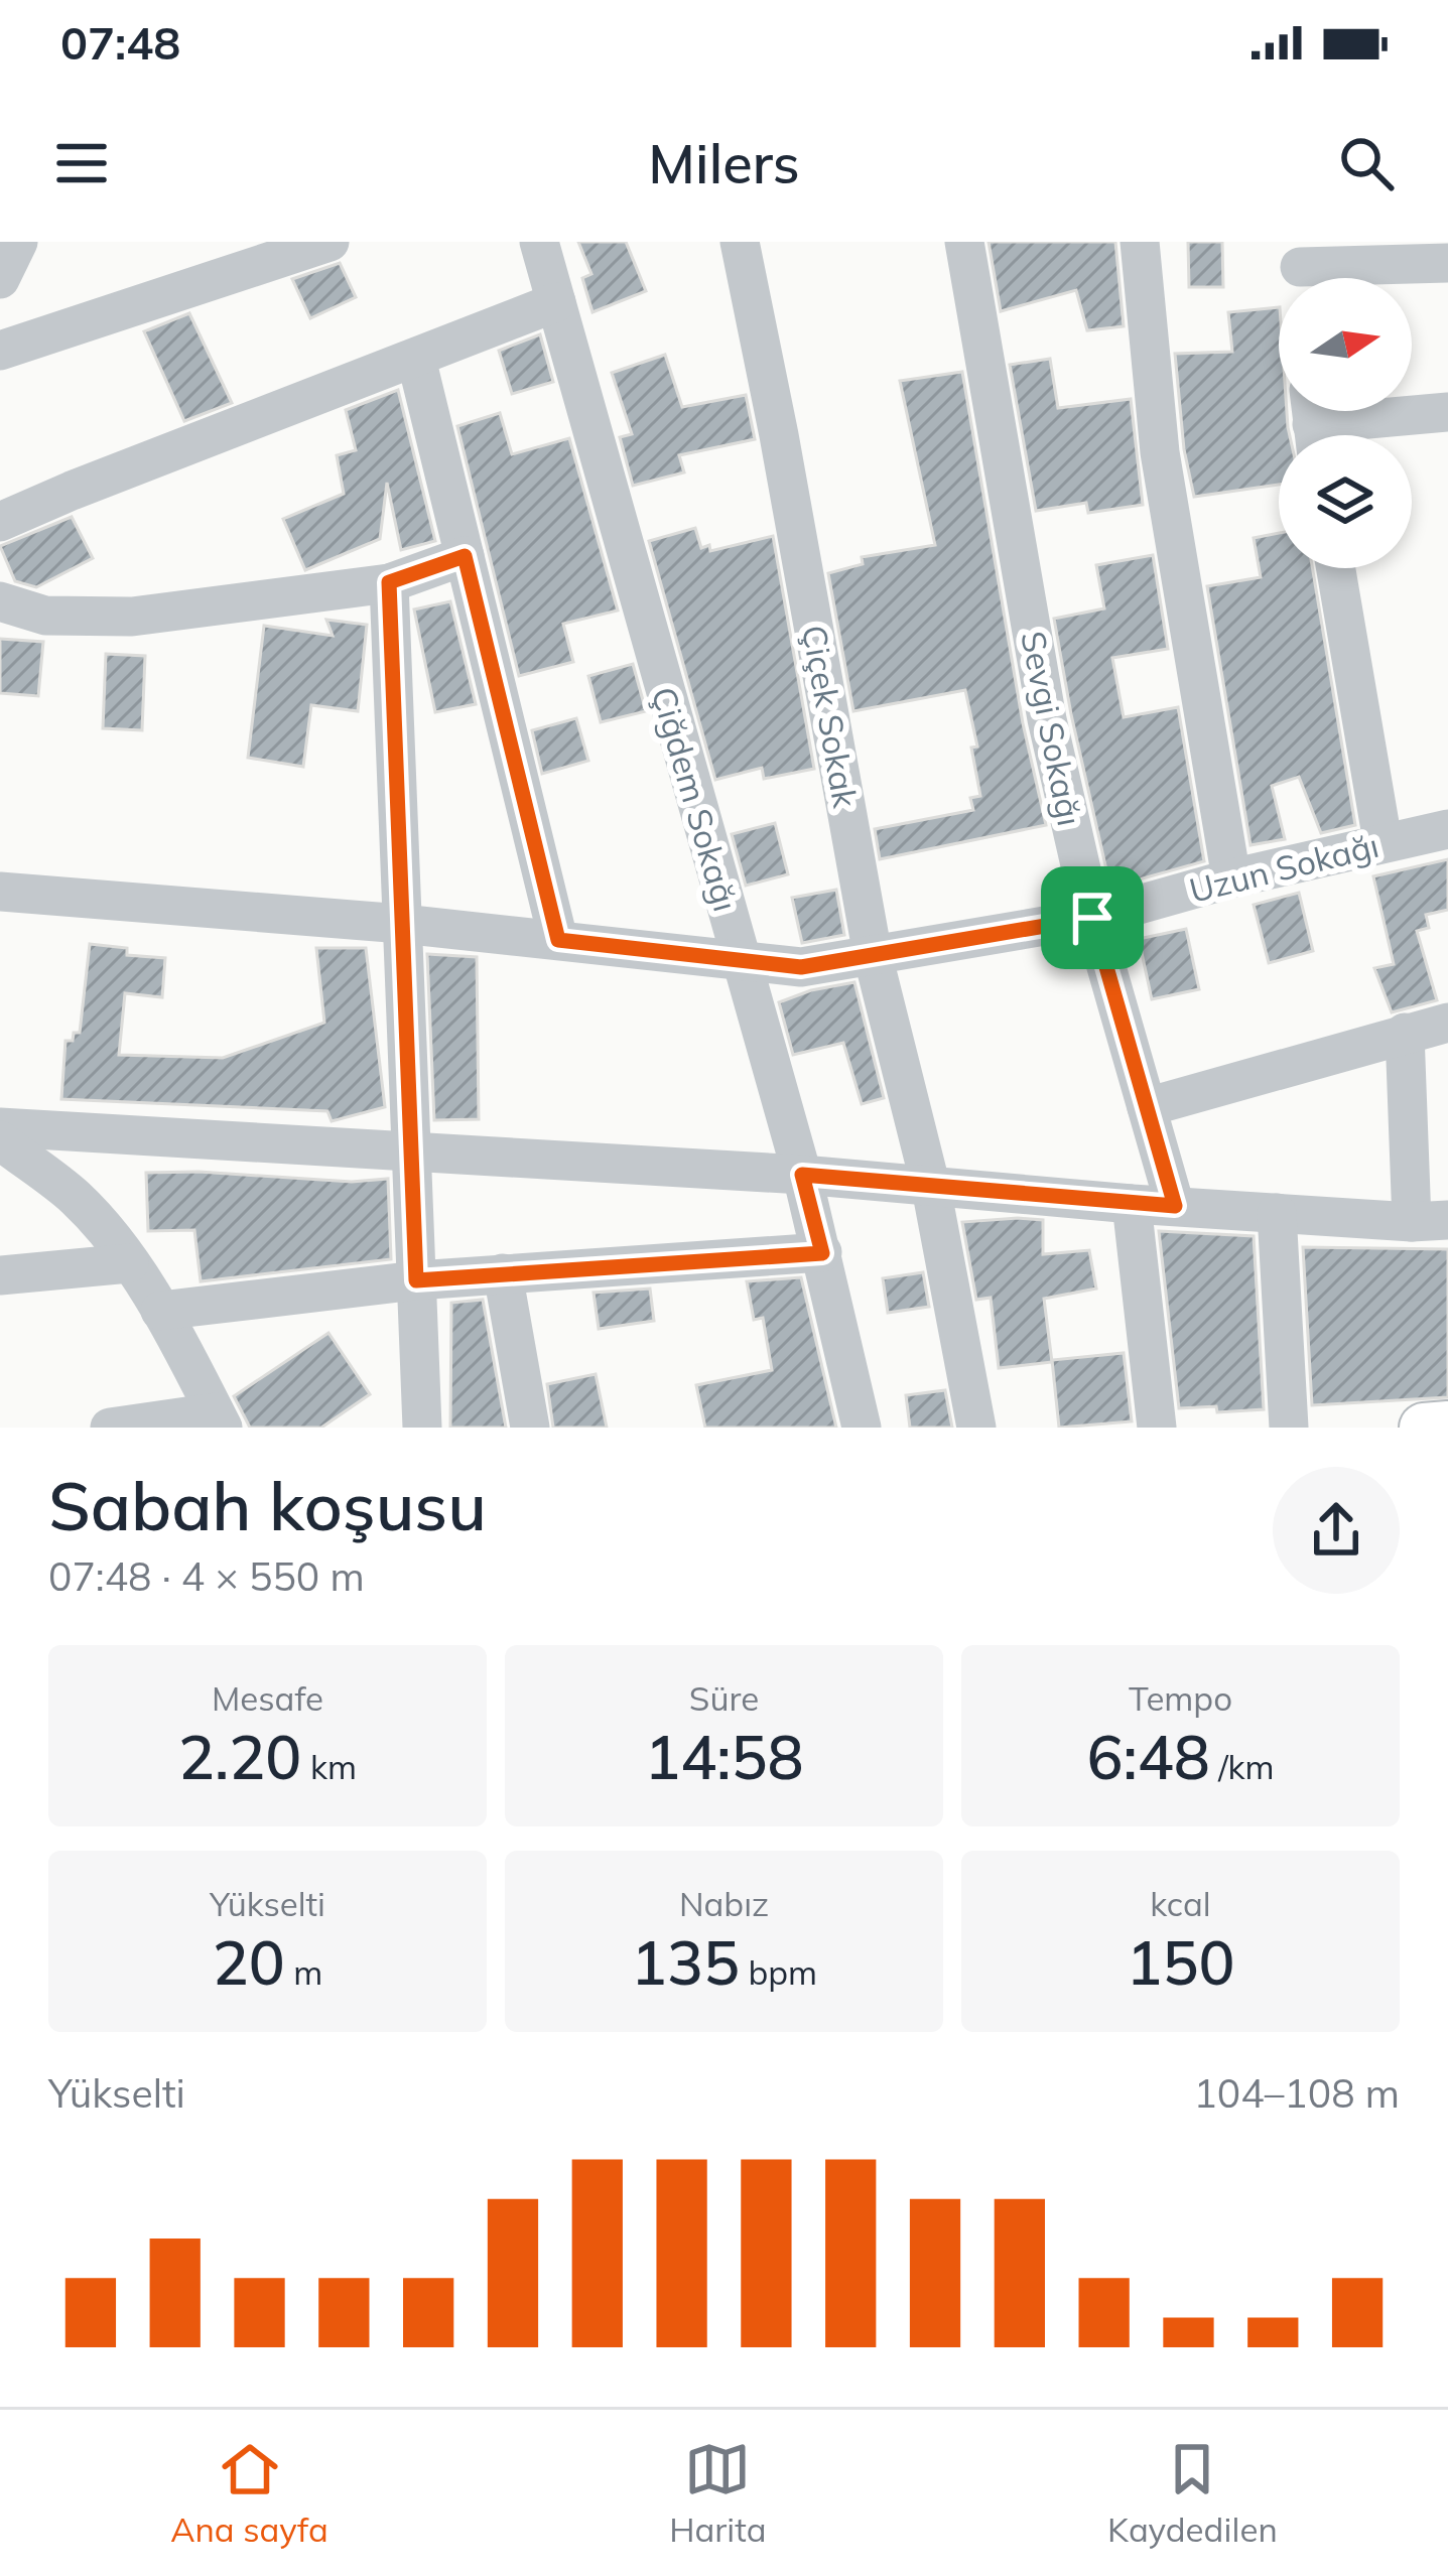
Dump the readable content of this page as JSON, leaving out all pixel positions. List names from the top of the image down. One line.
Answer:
{"streets":{"street":["Çiçek Sokak","Sevgi Sokağı","Çiğdem Sokağı","Uzun Sokağı"]},"crossings":[["Çiçek Sokak","Uzun Sokağı"],["Sevgi Sokağı","Uzun Sokağı"],["Çiğdem Sokağı","Uzun Sokağı"]],"north":"right","page":{"status":"07:48","header":"Milers","heading":["Sabah koşusu","07:48 · 4 × 550 m"],"stats":[["Mesafe","2.20 km"],["Süre","14:58"],["Tempo","6:48 /km"],["Yükselti","20 m"],["Nabız","135 bpm"],["kcal","150"]],"chart":["Yükselti","104–108 m"],"tabs":["Ana sayfa","Harita","Kaydedilen"]}}
